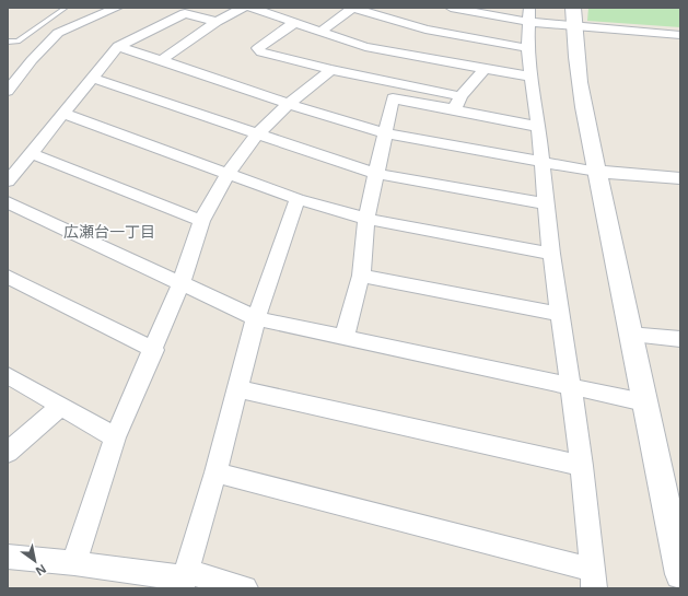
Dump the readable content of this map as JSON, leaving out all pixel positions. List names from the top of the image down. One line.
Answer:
{"districts":["広瀬台一丁目"],"north":"bottom right"}
